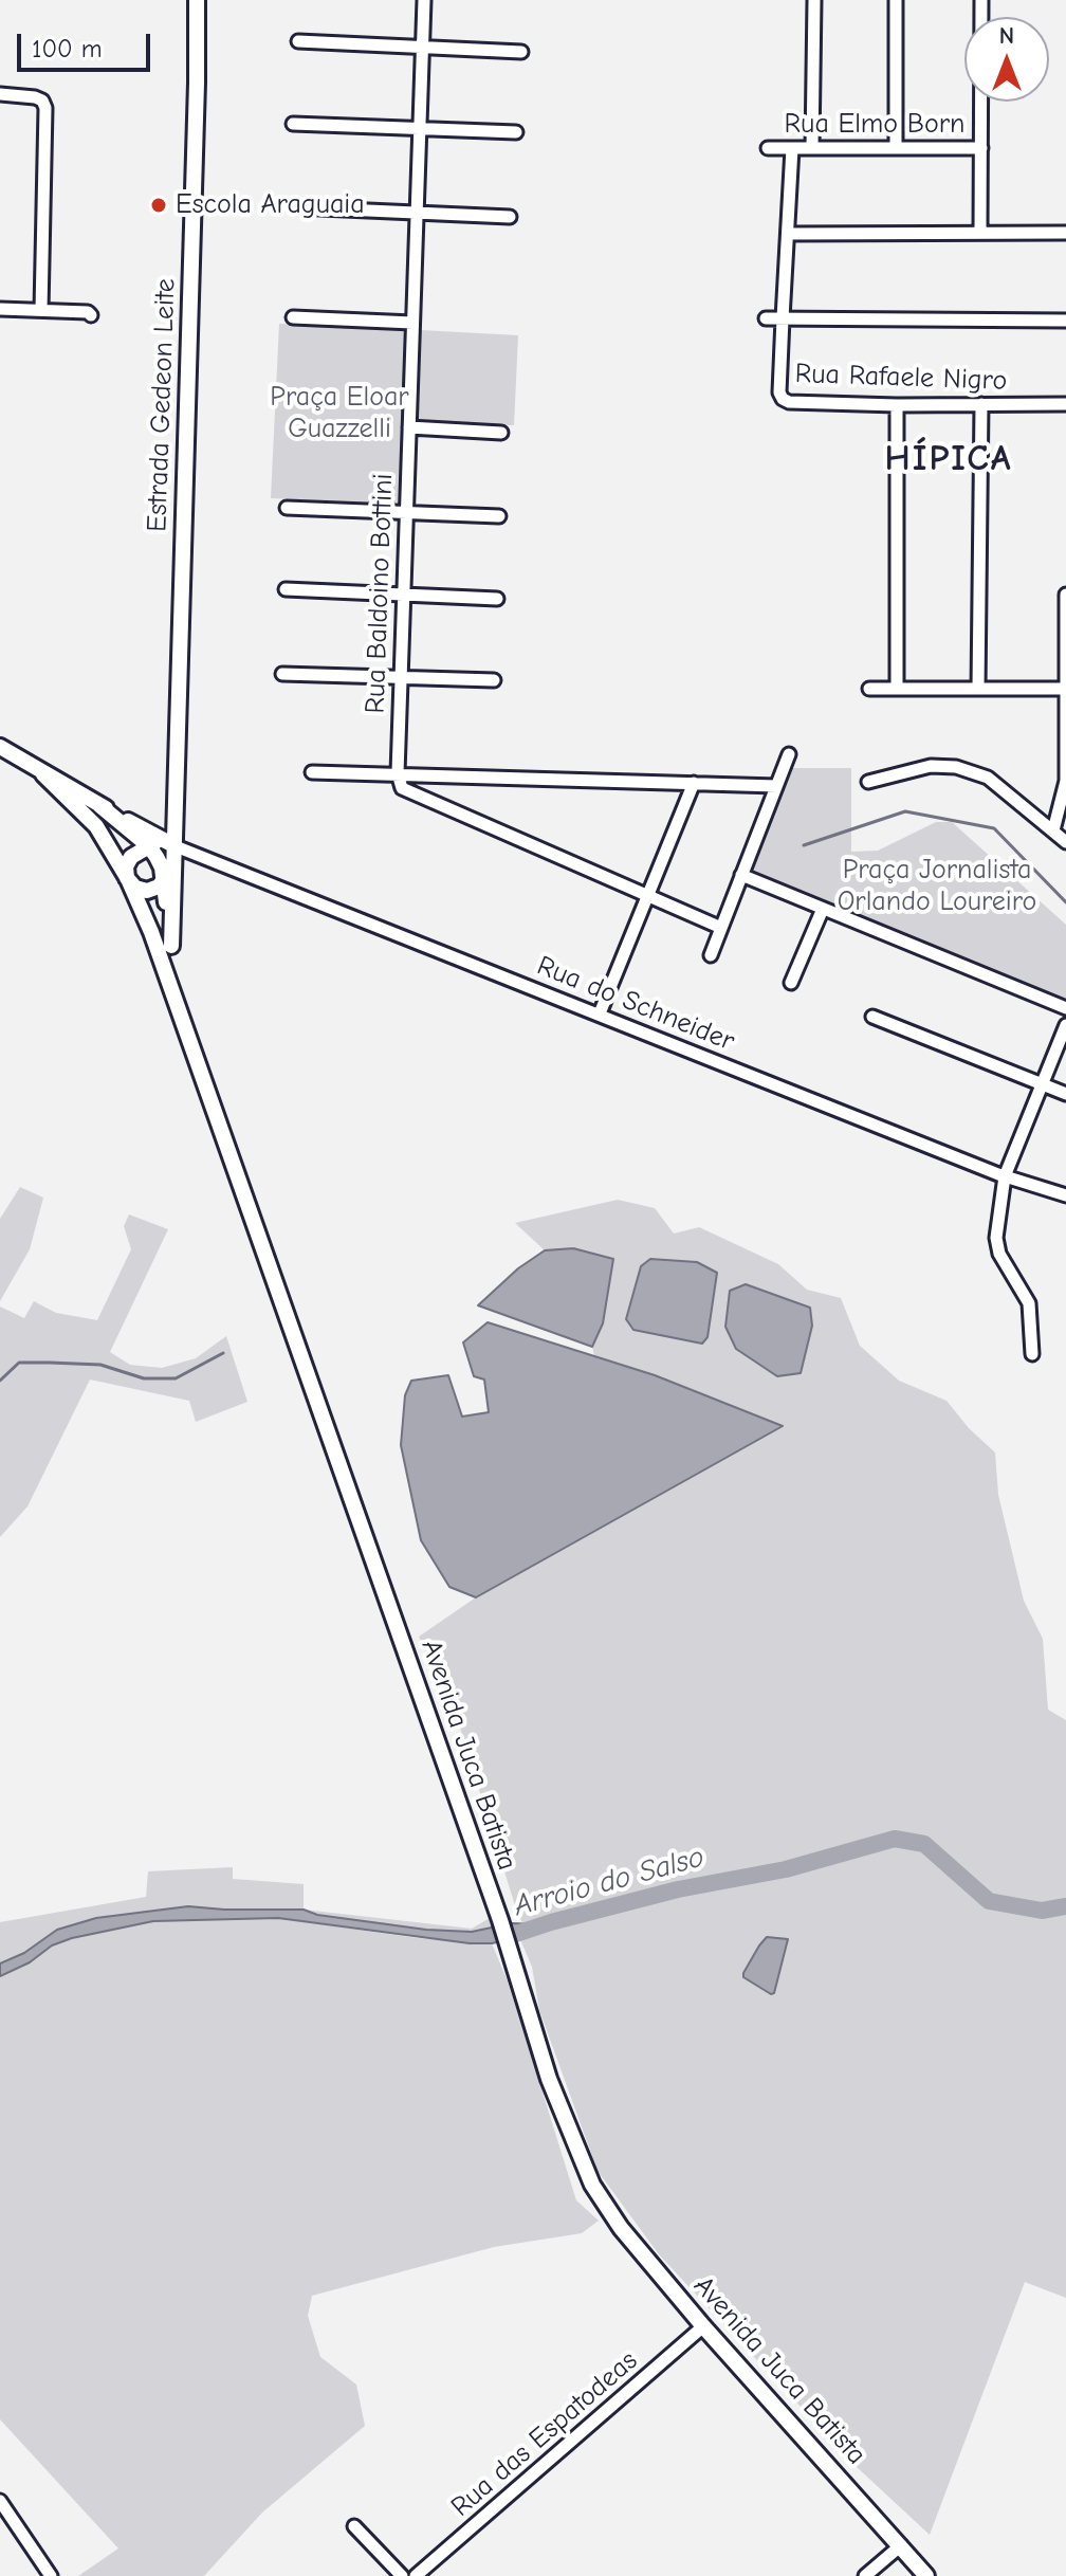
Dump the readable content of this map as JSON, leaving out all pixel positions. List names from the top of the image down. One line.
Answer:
{"streets":{"main road":["Estrada Gedeon Leite","Avenida Juca Batista"],"street":["Rua Elmo Born","Rua Rafaele Nigro","Rua Baldoino Bottini","Rua do Schneider","Rua das Espatodeas"]},"crossings":[["Rua Elmo Born","Rua Rafaele Nigro"],["Estrada Gedeon Leite","Rua do Schneider"],["Estrada Gedeon Leite","Avenida Juca Batista"],["Rua do Schneider","Avenida Juca Batista"],["Avenida Juca Batista","Rua das Espatodeas"]],"districts":["HÍPICA"],"water":["Arroio do Salso"],"parks":["Praça Eloar Guazzelli","Praça Jornalista Orlando Loureiro"],"places":["Escola Araguaia"],"scale_bar":"100 m","north":"top"}
